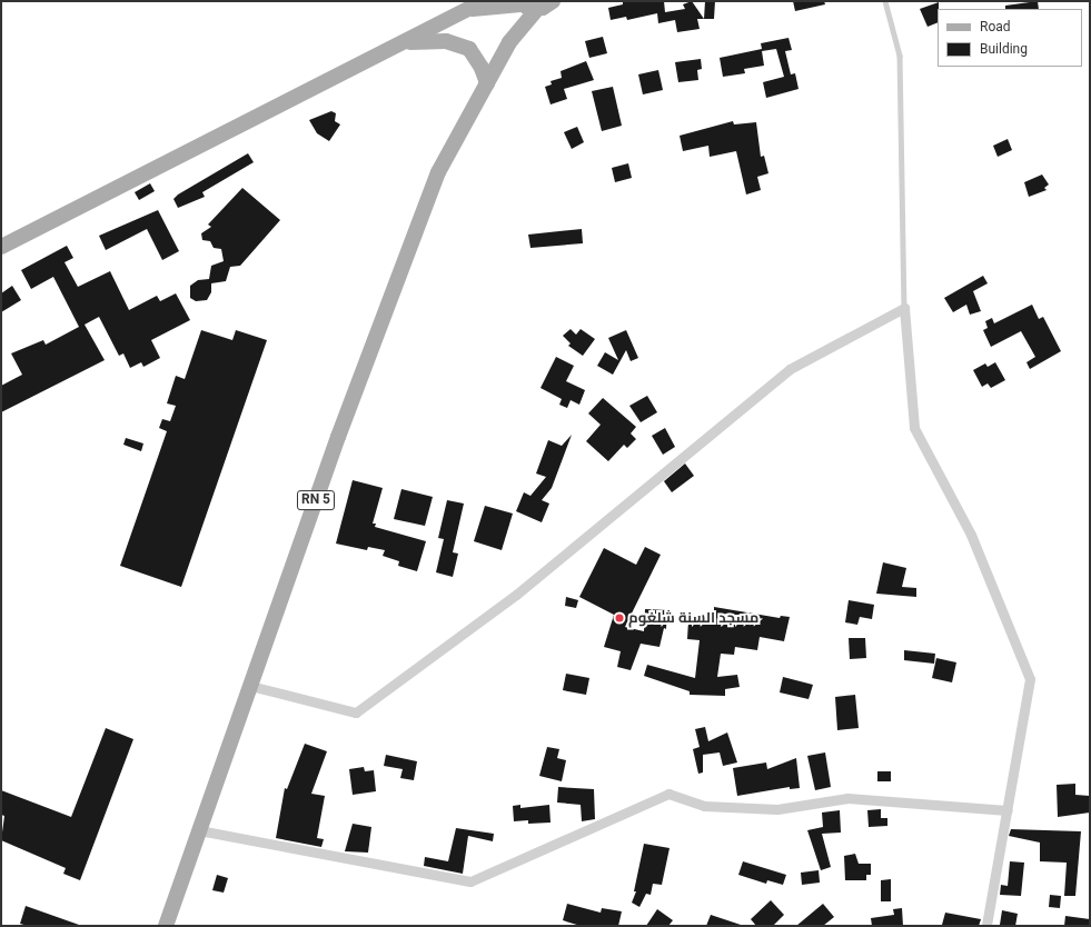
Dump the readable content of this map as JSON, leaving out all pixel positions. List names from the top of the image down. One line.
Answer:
{"streets":{"main road":["RN 5"]},"places":["مسجد السنة شلغوم"],"legend":["Road","Building"]}
